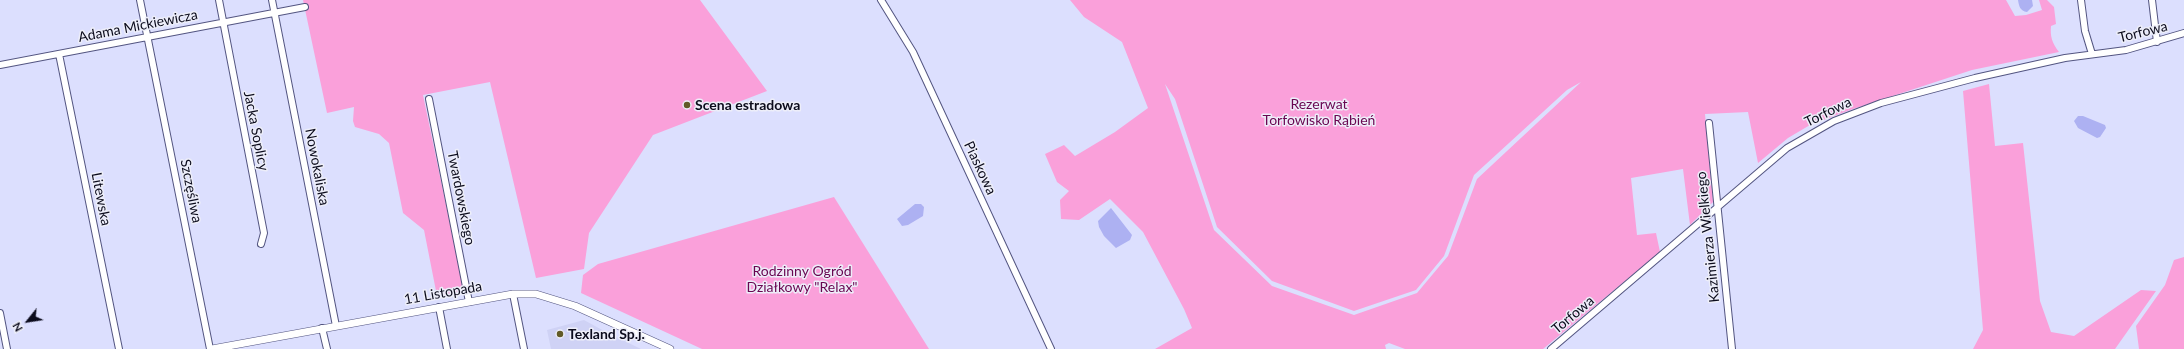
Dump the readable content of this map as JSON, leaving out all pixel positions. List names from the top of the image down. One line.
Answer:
{"streets":{"street":["Adama Mickiewicza","Torfowa","Jacka Soplicy","Nowokaliska","Piaskowa","Szczęśliwa","Twardowskiego","Litewska","Kazimierza Wielkiego","11 Listopada"]},"crossings":[["Adama Mickiewicza","Jacka Soplicy"],["Adama Mickiewicza","Nowokaliska"],["Adama Mickiewicza","Szczęśliwa"],["Adama Mickiewicza","Litewska"],["Torfowa","Kazimierza Wielkiego"],["Nowokaliska","11 Listopada"],["Szczęśliwa","11 Listopada"],["Twardowskiego","11 Listopada"]],"parks":["Rezerwat Torfowisko Rąbień","Rodzinny Ogród Działkowy \"Relax\""],"places":["Scena estradowa","Texland Sp.j."],"north":"bottom left"}
